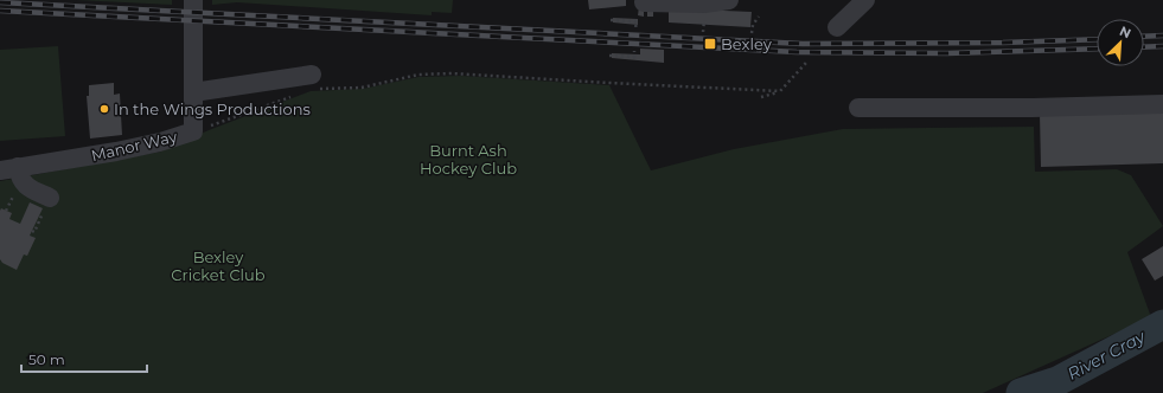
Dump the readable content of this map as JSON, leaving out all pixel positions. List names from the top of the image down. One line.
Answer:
{"streets":{"street":["Manor Way"]},"water":["River Cray"],"parks":["Burnt Ash Hockey Club","Bexley Cricket Club"],"places":{"transit":["Bexley"],"other":["In the Wings Productions"]},"scale_bar":"50 m","north":"top right"}
